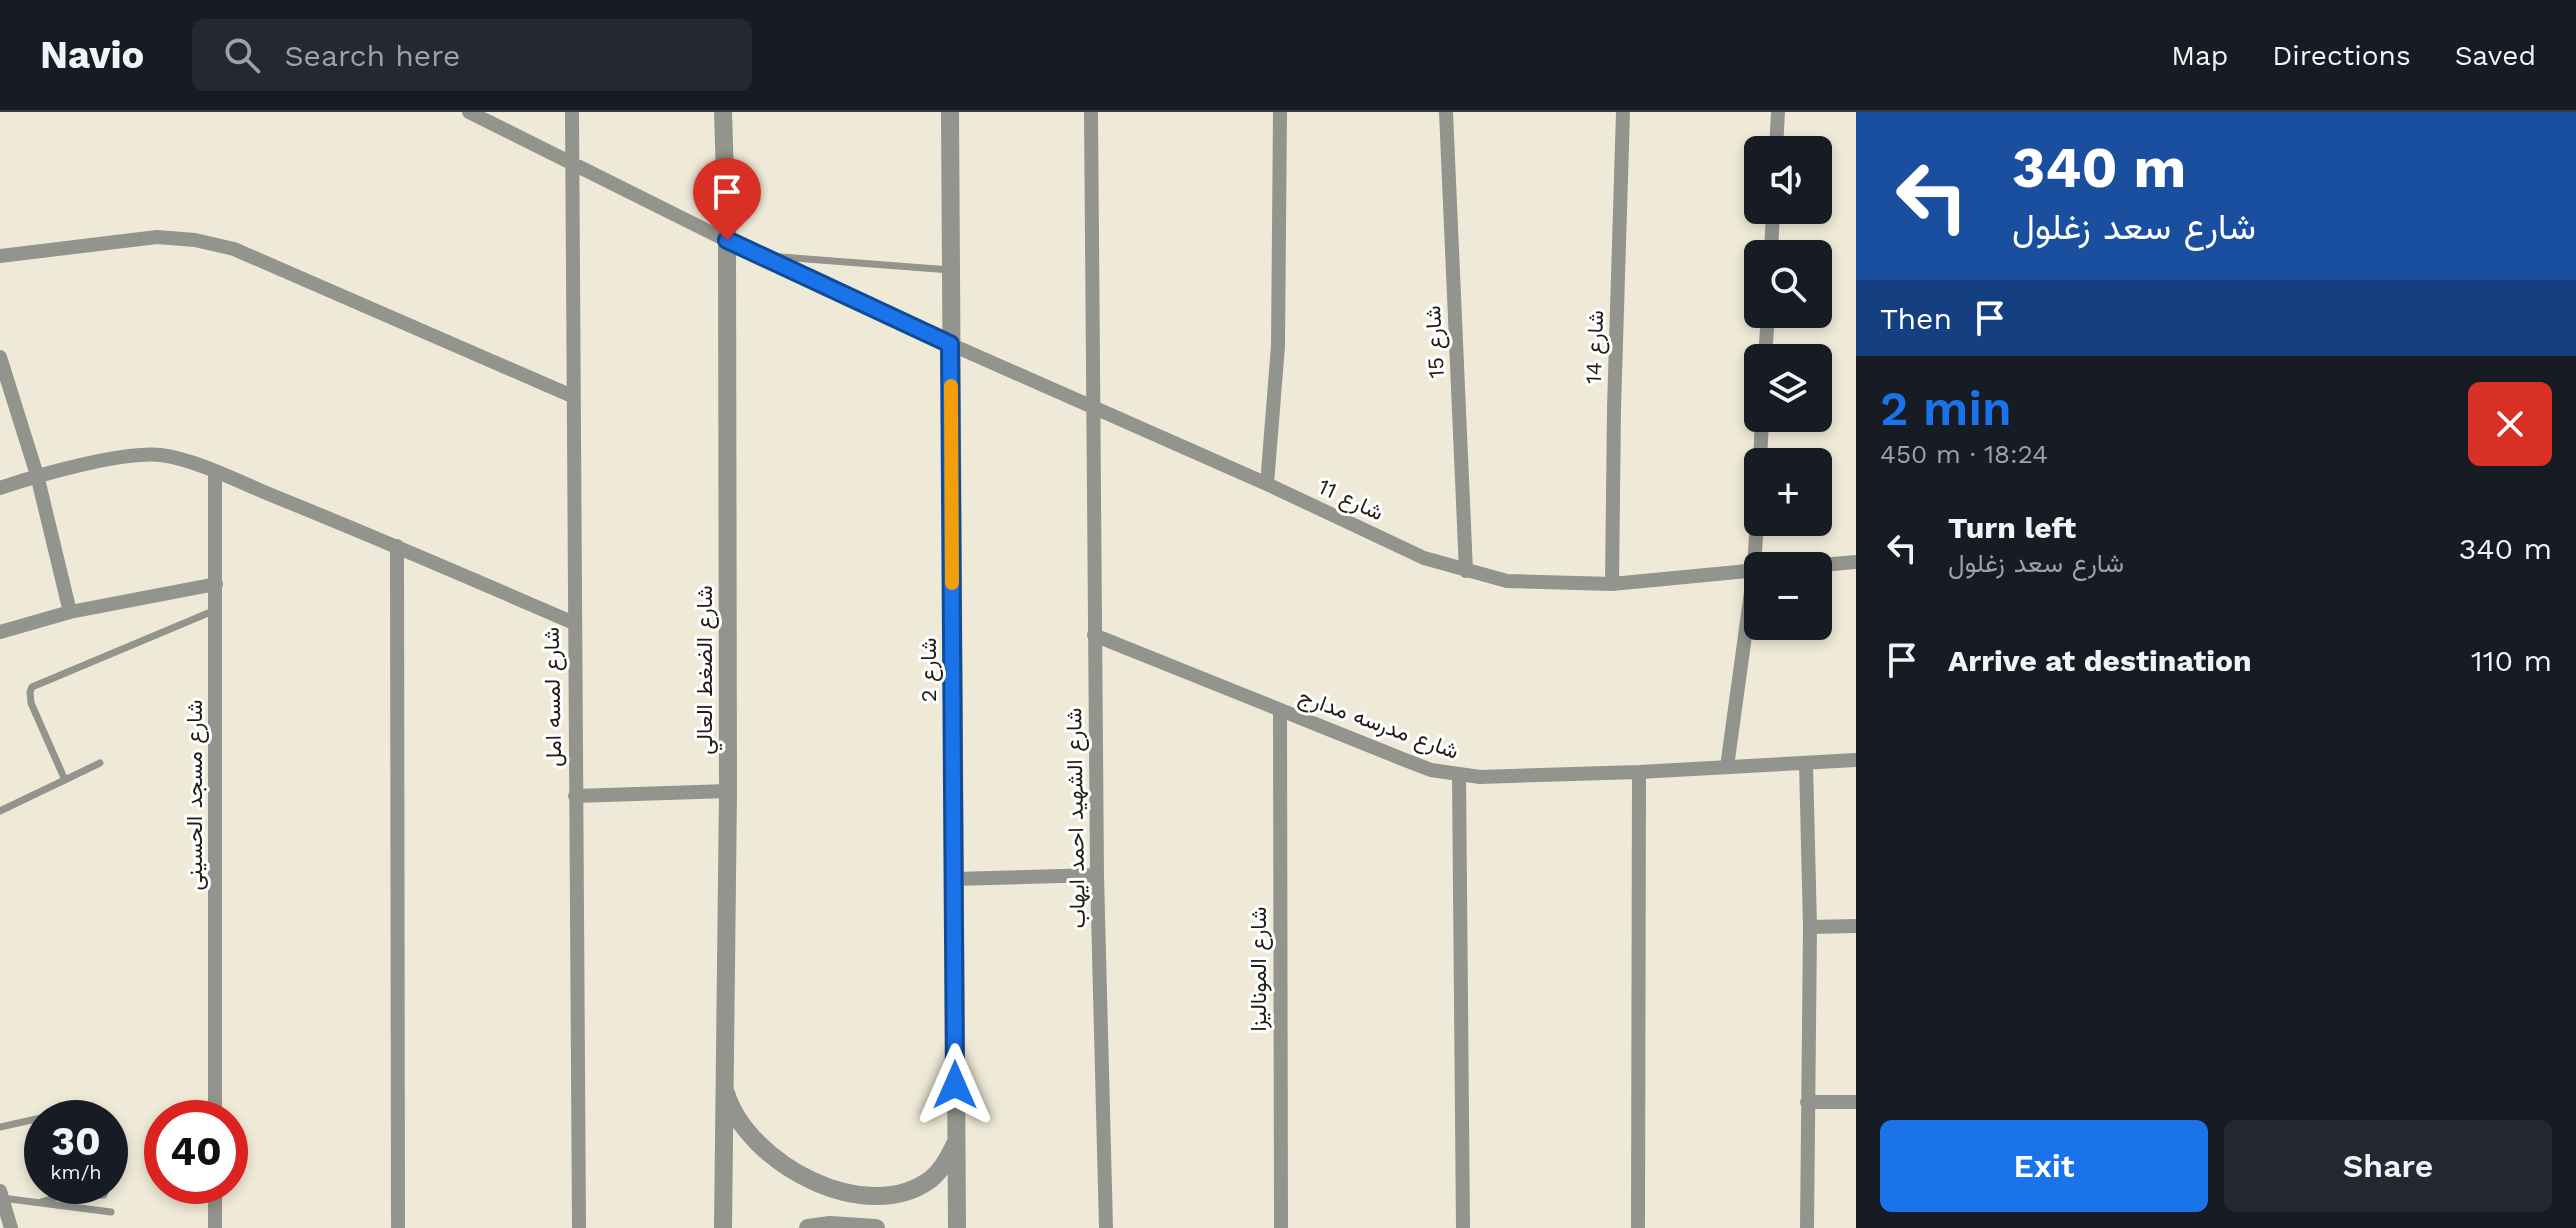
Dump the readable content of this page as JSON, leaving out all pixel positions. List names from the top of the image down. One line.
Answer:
{"streets":{"street":["شارع 15","شارع 14","شارع 11","شارع الضغط العالي","شارع 2","شارع لمسه امل","شارع مدرسه مدارج","شارع مسجد الحسينى","شارع الشهيد احمد ايهاب","شارع الموناليزا"]},"crossings":[["شارع 15","شارع 11"],["شارع 14","شارع 11"],["شارع 11","شارع الضغط العالي"],["شارع 11","شارع 2"],["شارع 11","شارع لمسه امل"],["شارع 11","شارع الشهيد احمد ايهاب"],["شارع مدرسه مدارج","شارع الشهيد احمد ايهاب"],["شارع مدرسه مدارج","شارع الموناليزا"]],"page":{"header":"Navio","search":"Search here","nav":["Map","Directions","Saved"],"turn":["340 m","شارع سعد زغلول"],"map_buttons":["+","−"],"then":"Then","heading":["2 min","450 m · 18:24"],"list":[{"name":"Turn left","note":"شارع سعد زغلول","value":"340 m"},{"name":"Arrive at destination","value":"110 m"}],"speed":"30 km/h","limit":"40","buttons":["Exit","Share"]}}
